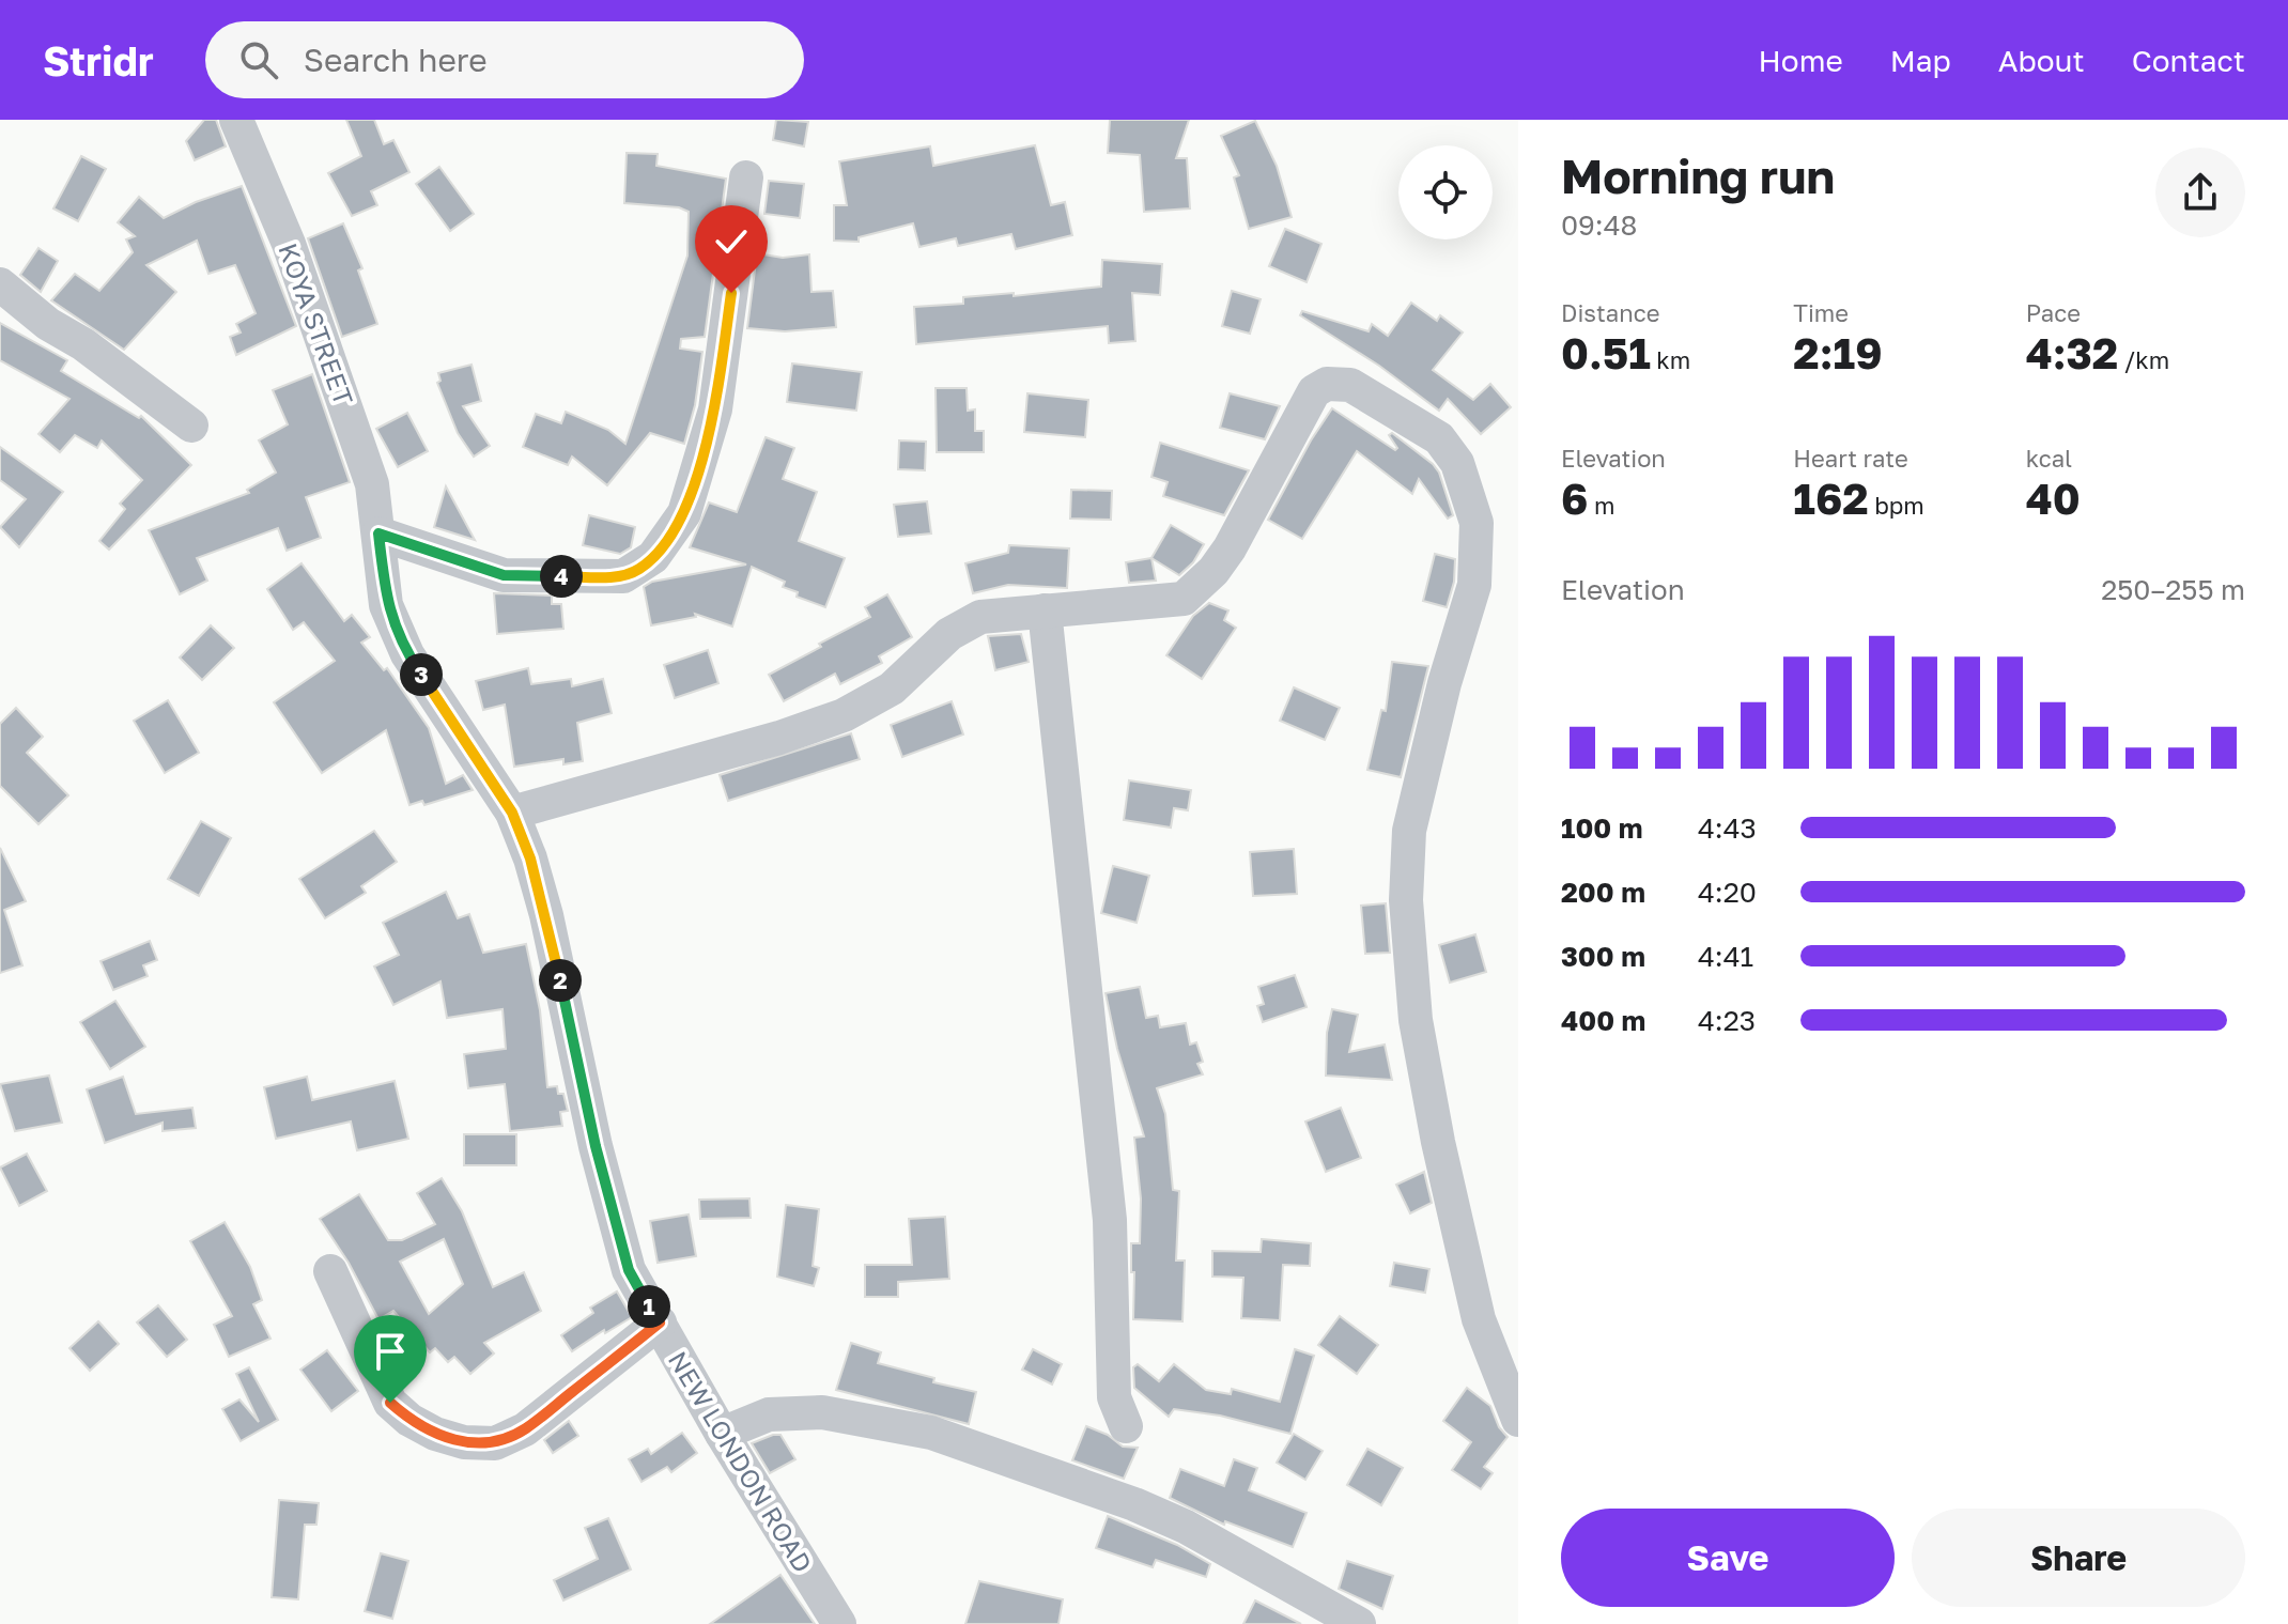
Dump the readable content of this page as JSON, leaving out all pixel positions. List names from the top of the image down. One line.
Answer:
{"streets":{"street":["KOYA STREET","NEW LONDON ROAD"]},"crossings":[["KOYA STREET","NEW LONDON ROAD"]],"page":{"header":"Stridr","search":"Search here","nav":["Home","Map","About","Contact"],"heading":["Morning run","09:48"],"stats":[["Distance","0.51 km"],["Time","2:19"],["Pace","4:32 /km"],["Elevation","6 m"],["Heart rate","162 bpm"],["kcal","40"]],"pins":["4","3","2","1"],"chart":["Elevation","250–255 m"],"list":[{"name":"100 m","note":"4:43"},{"name":"200 m","note":"4:20"},{"name":"300 m","note":"4:41"},{"name":"400 m","note":"4:23"}],"buttons":["Save","Share"]}}
